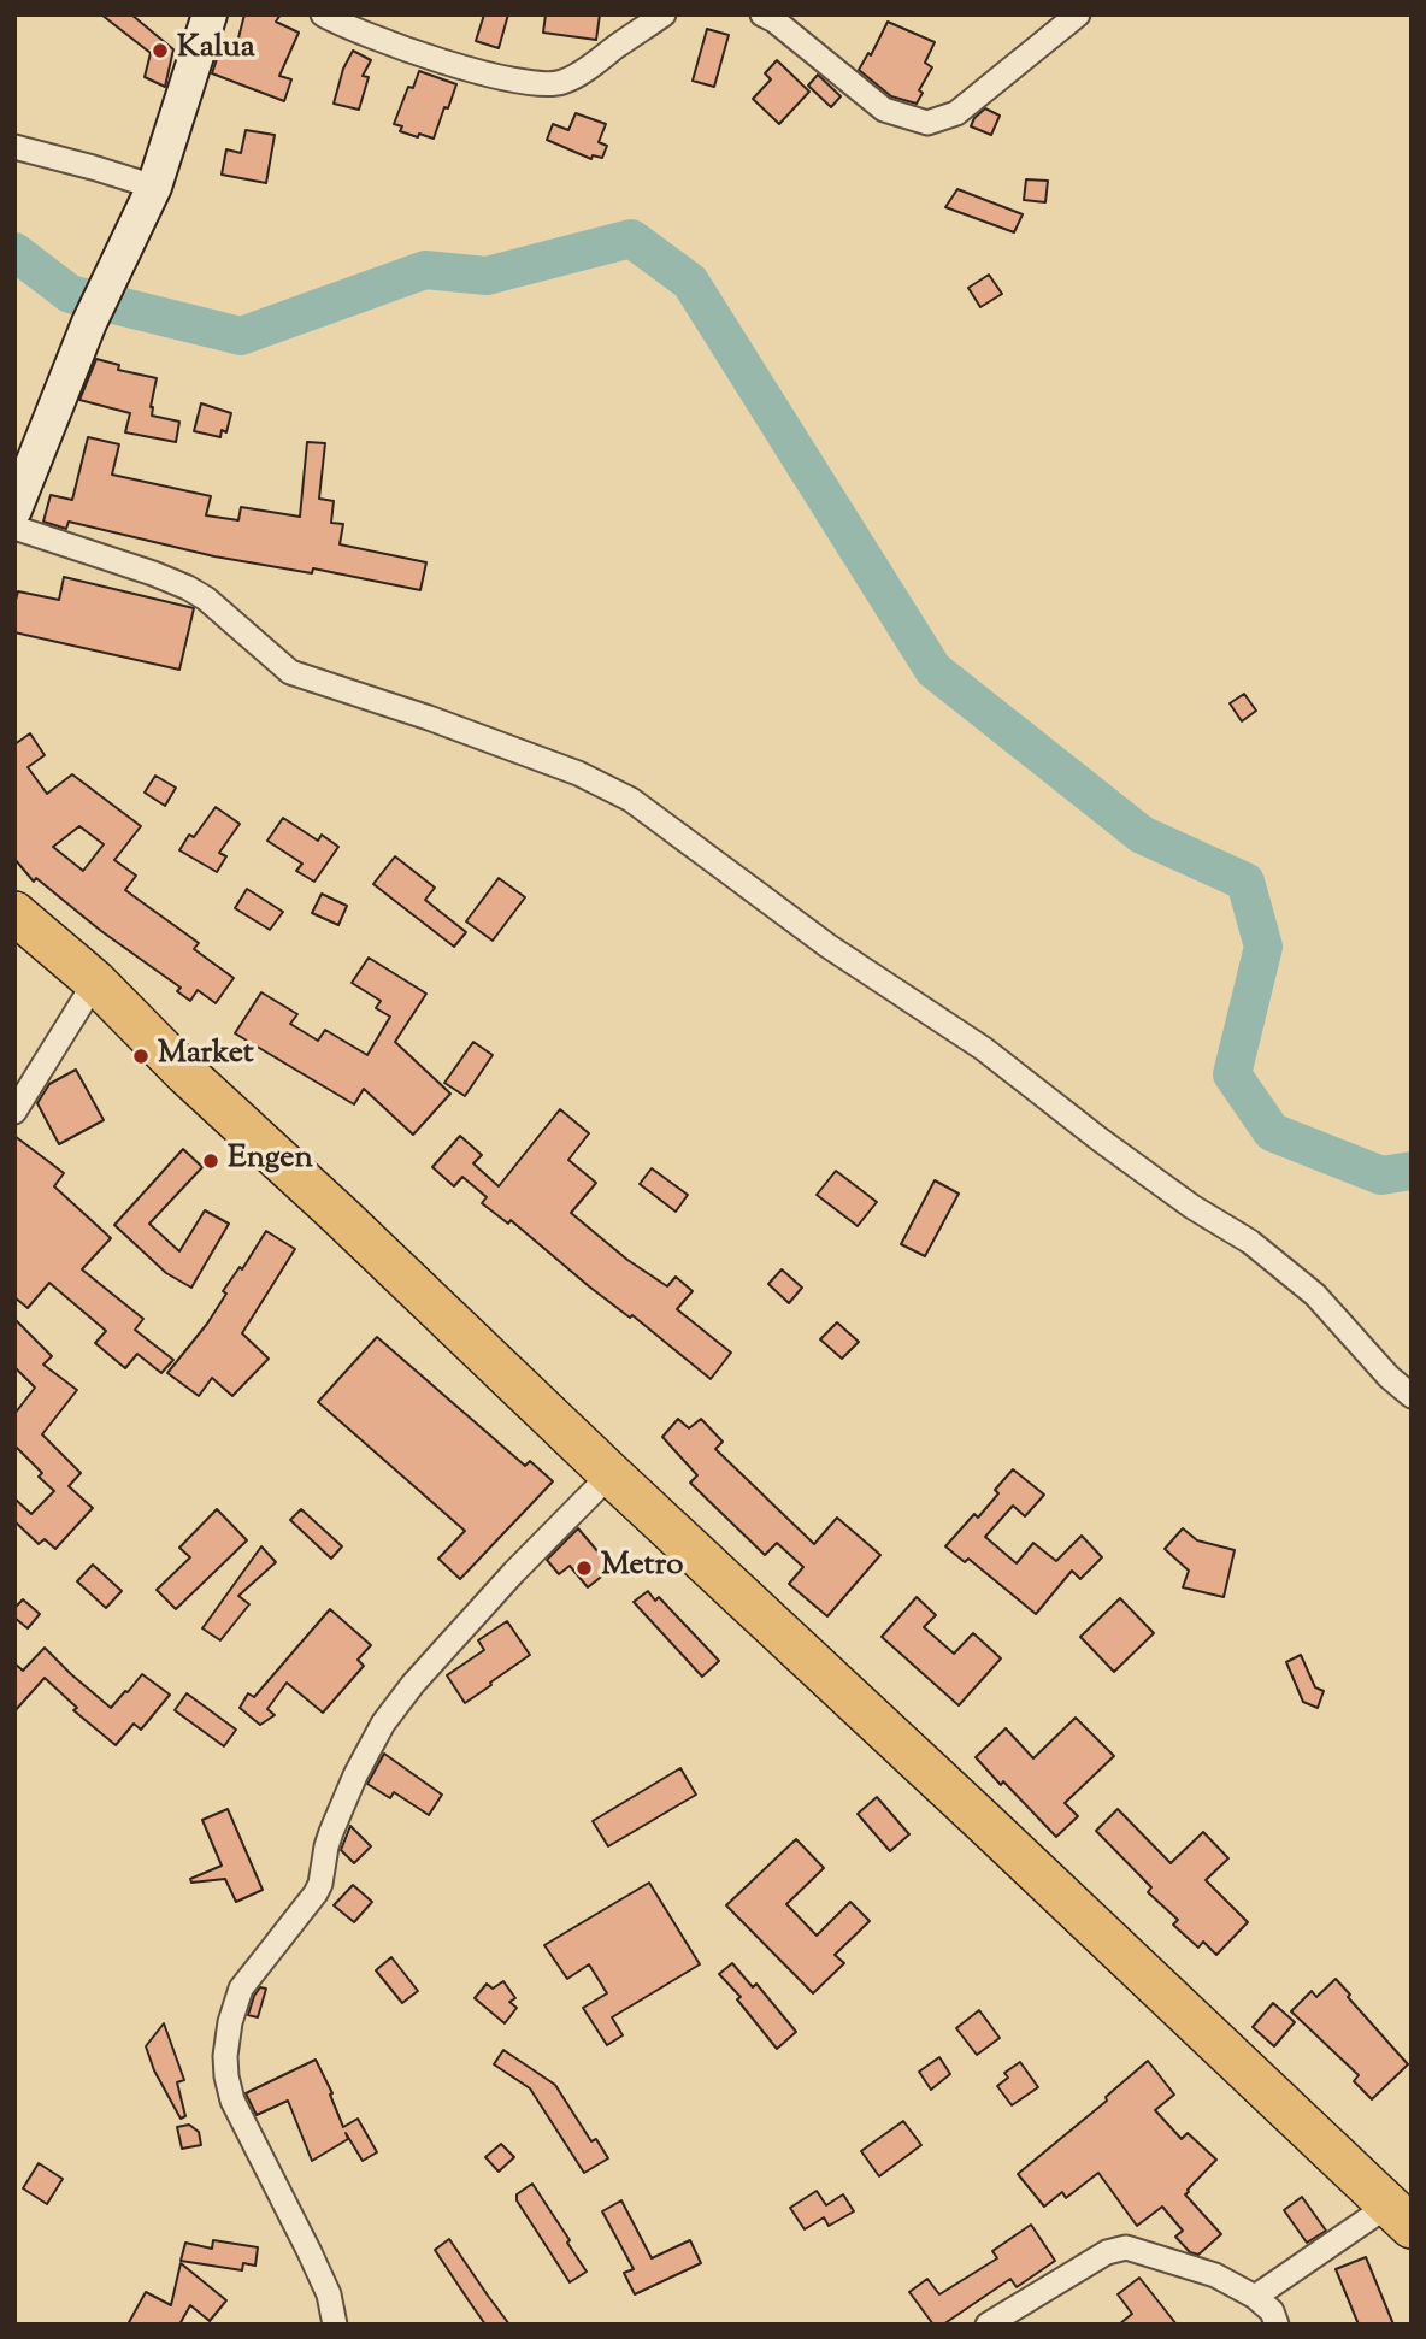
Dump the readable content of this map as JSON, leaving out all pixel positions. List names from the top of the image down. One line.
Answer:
{"places":["Kalua","Market","Engen","Metro"]}
